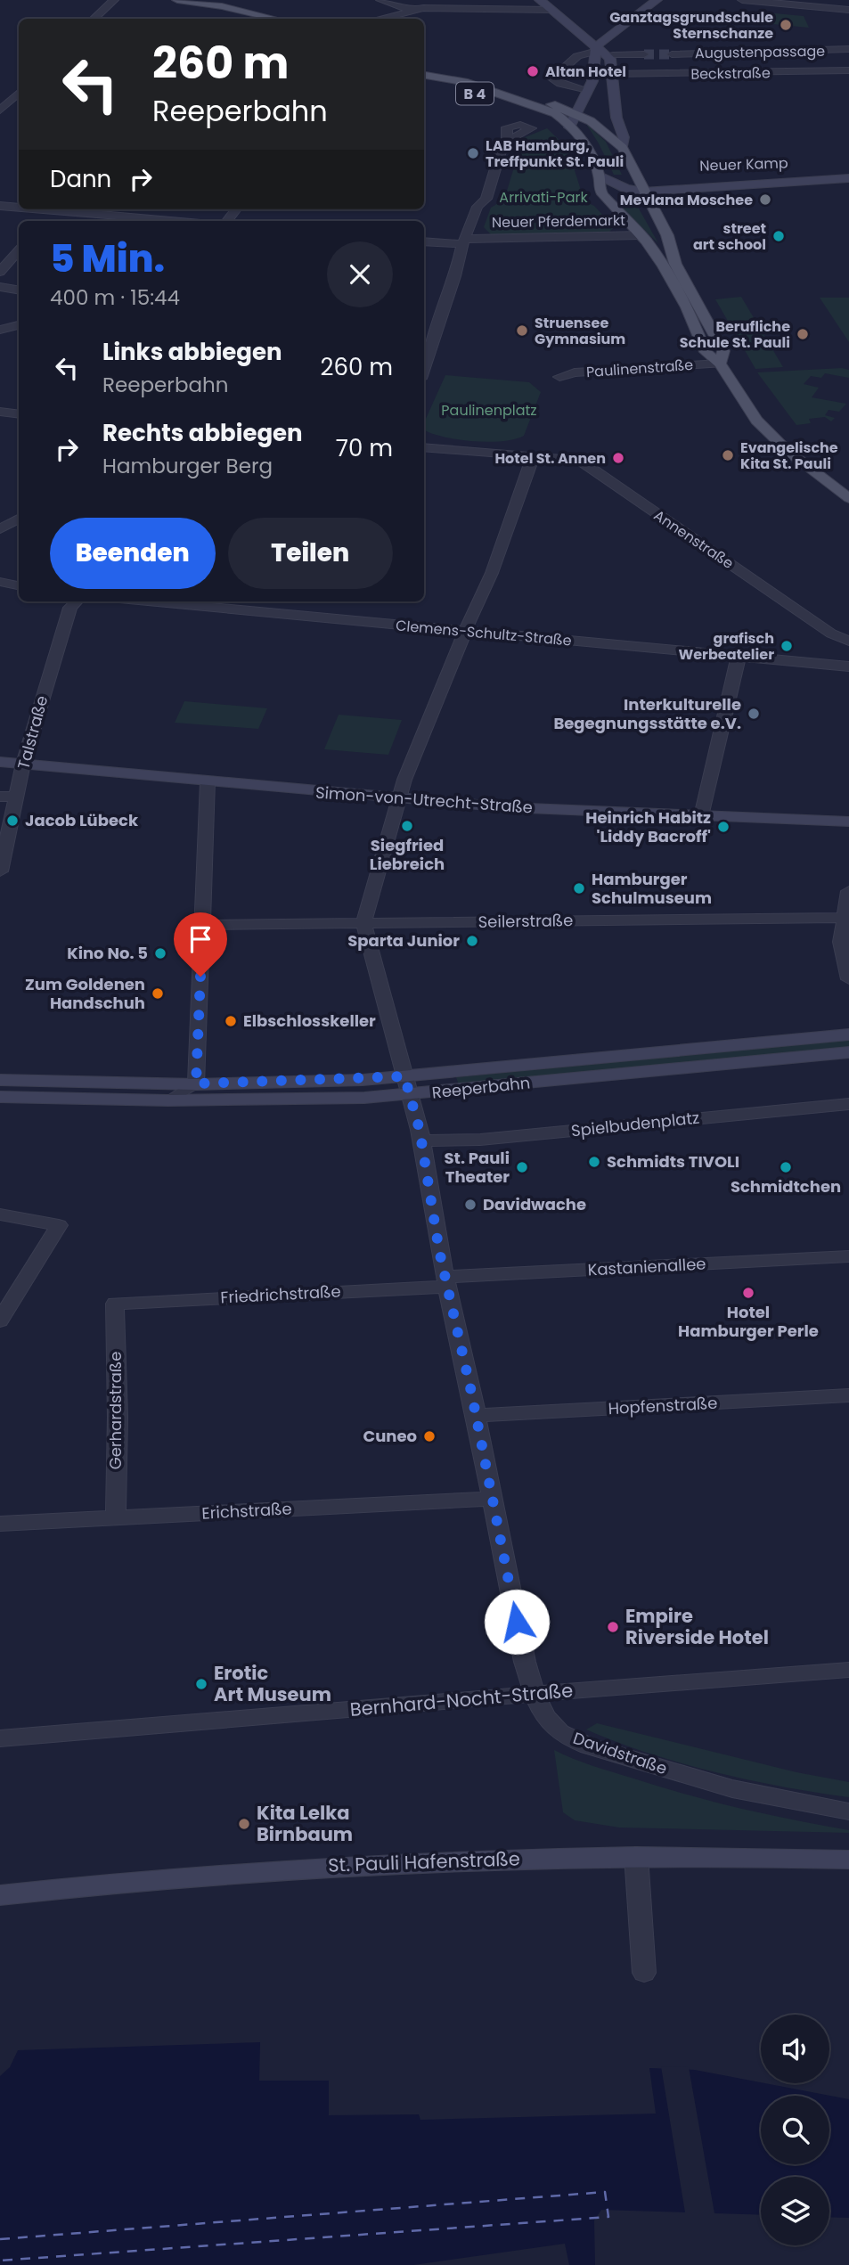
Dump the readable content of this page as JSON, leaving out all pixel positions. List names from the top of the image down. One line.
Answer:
{"streets":{"main road":["B 4","Neuer Kamp","Neuer Pferdemarkt","Simon-von-Utrecht-Straße","Reeperbahn","St. Pauli Hafenstraße"],"street":["Augustenpassage","Beckstraße","Paulinenstraße","Annenstraße","Clemens-Schultz-Straße","Talstraße","Seilerstraße","Spielbudenplatz","Kastanienallee","Friedrichstraße","Hopfenstraße","Gerhardstraße","Erichstraße","Bernhard-Nocht-Straße","Davidstraße"]},"crossings":[["B 4","Neuer Kamp"],["B 4","Neuer Pferdemarkt"],["B 4","Paulinenstraße"],["Neuer Kamp","Neuer Pferdemarkt"],["Talstraße","Simon-von-Utrecht-Straße"],["Seilerstraße","Davidstraße"],["Reeperbahn","Davidstraße"],["Spielbudenplatz","Davidstraße"],["Kastanienallee","Friedrichstraße"],["Kastanienallee","Davidstraße"],["Friedrichstraße","Gerhardstraße"],["Friedrichstraße","Davidstraße"],["Hopfenstraße","Davidstraße"],["Gerhardstraße","Erichstraße"],["Erichstraße","Davidstraße"],["Bernhard-Nocht-Straße","Davidstraße"]],"parks":["Arrivati-Park","Paulinenplatz"],"places":["Ganztagsgrundschule Sternschanze","Altan Hotel","LAB Hamburg, Treffpunkt St. Pauli","Mevlana Moschee","street art school","Struensee Gymnasium","Berufliche Schule St. Pauli","Evangelische Kita St. Pauli","Hotel St. Annen","grafisch Werbeatelier","Interkulturelle Begegnungsstätte e.V.","Jacob Lübeck","Siegfried Liebreich","Heinrich Habitz 'Liddy Bacroff'","Hamburger Schulmuseum","Sparta Junior","Kino No. 5","Zum Goldenen Handschuh","Elbschlosskeller","Schmidts TIVOLI","St. Pauli Theater","Schmidtchen","Davidwache","Hotel Hamburger Perle","Cuneo","Empire Riverside Hotel","Erotic Art Museum","Kita Lelka Birnbaum"],"page":{"turn":["260 m","Reeperbahn"],"then":"Dann","heading":["5 Min.","400 m · 15:44"],"list":[{"name":"Links abbiegen","note":"Reeperbahn","value":"260 m"},{"name":"Rechts abbiegen","note":"Hamburger Berg","value":"70 m"}],"buttons":["Beenden","Teilen"]}}
